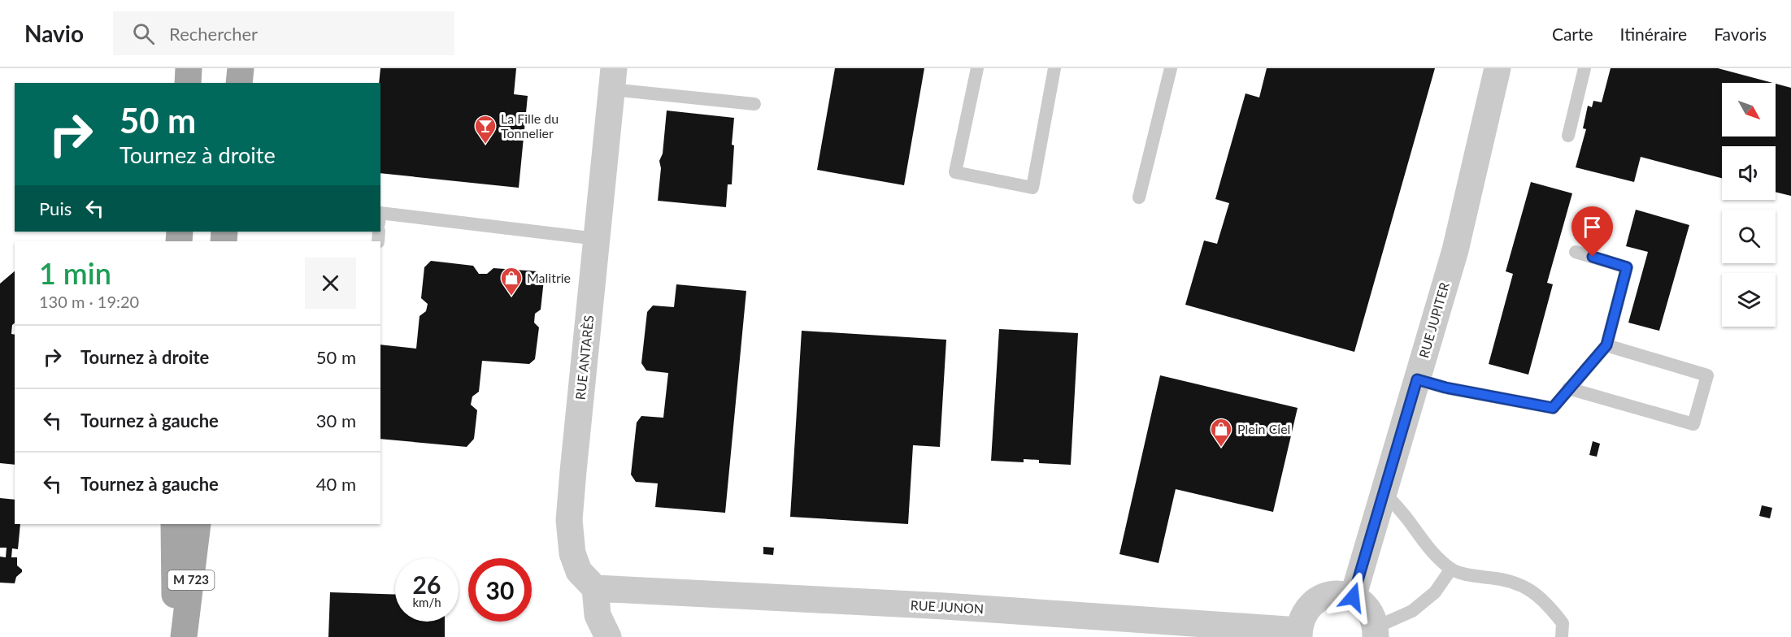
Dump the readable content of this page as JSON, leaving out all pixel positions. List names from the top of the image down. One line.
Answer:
{"streets":{"main road":["M 723"],"street":["RUE JUPITER","RUE ANTARÈS","RUE JUNON"]},"crossings":[["RUE ANTARÈS","RUE JUNON"]],"places":{"bar":["La Fille du Tonnelier"],"shop":["Malitrie","Plein Ciel"]},"north":"bottom right","page":{"header":"Navio","search":"Rechercher","nav":["Carte","Itinéraire","Favoris"],"turn":["50 m","Tournez à droite"],"then":"Puis","heading":["1 min","130 m · 19:20"],"list":[{"name":"Tournez à droite","value":"50 m"},{"name":"Tournez à gauche","value":"30 m"},{"name":"Tournez à gauche","value":"40 m"}],"speed":"26 km/h","limit":"30"}}
